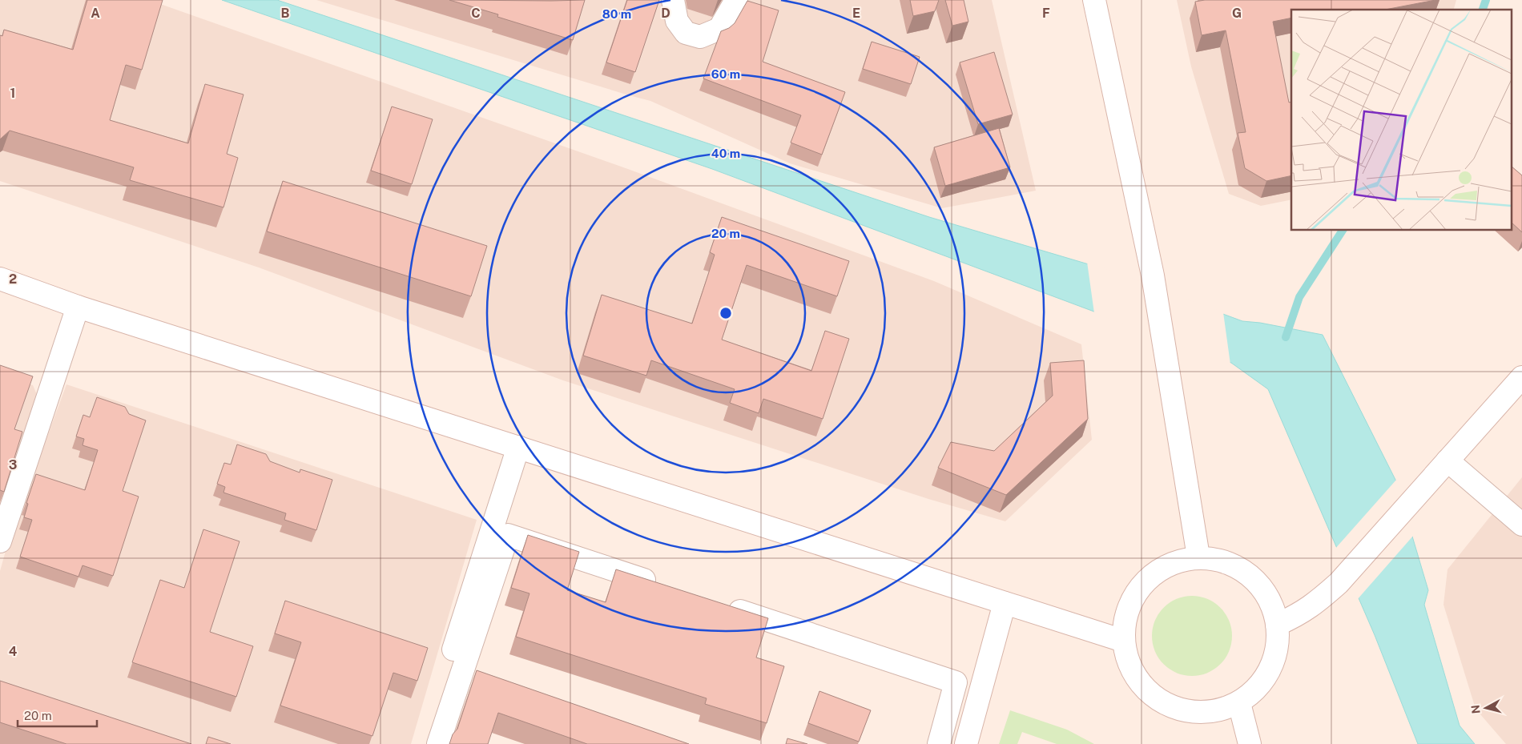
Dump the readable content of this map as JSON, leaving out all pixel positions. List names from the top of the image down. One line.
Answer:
{"scale_bar":"20 m","north":"left","grid":{"columns":["A","B","C","D","E","F","G"],"rows":["1","2","3","4"]},"rings":["80 m","60 m","40 m","20 m"]}
